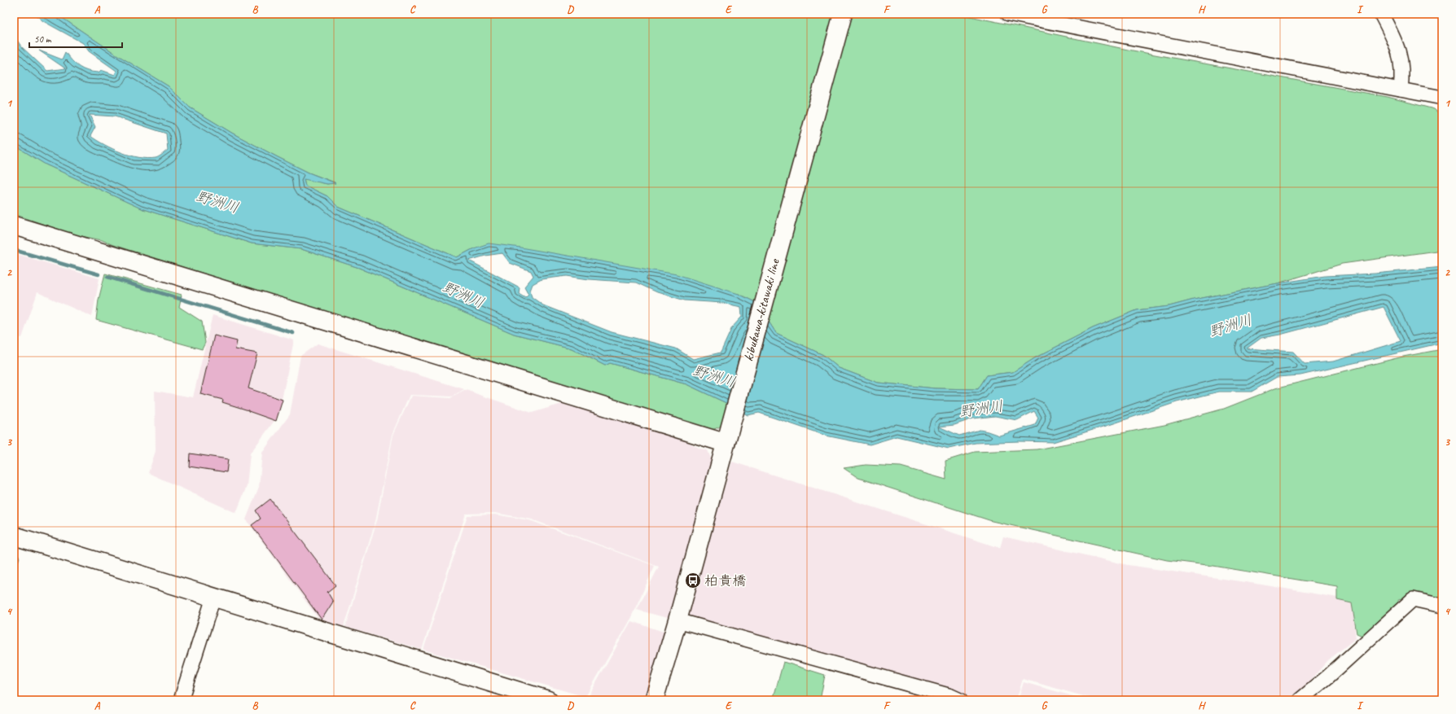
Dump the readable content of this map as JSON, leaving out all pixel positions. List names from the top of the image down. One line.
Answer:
{"streets":{"street":["kibukawa-kitawaki line"]},"water":["野洲川"],"places":{"bus stop":["柏貴橋"]},"scale_bar":"50 m","grid":{"columns":["A","B","C","D","E","F","G","H","I"],"rows":["1","2","3","4"]}}
